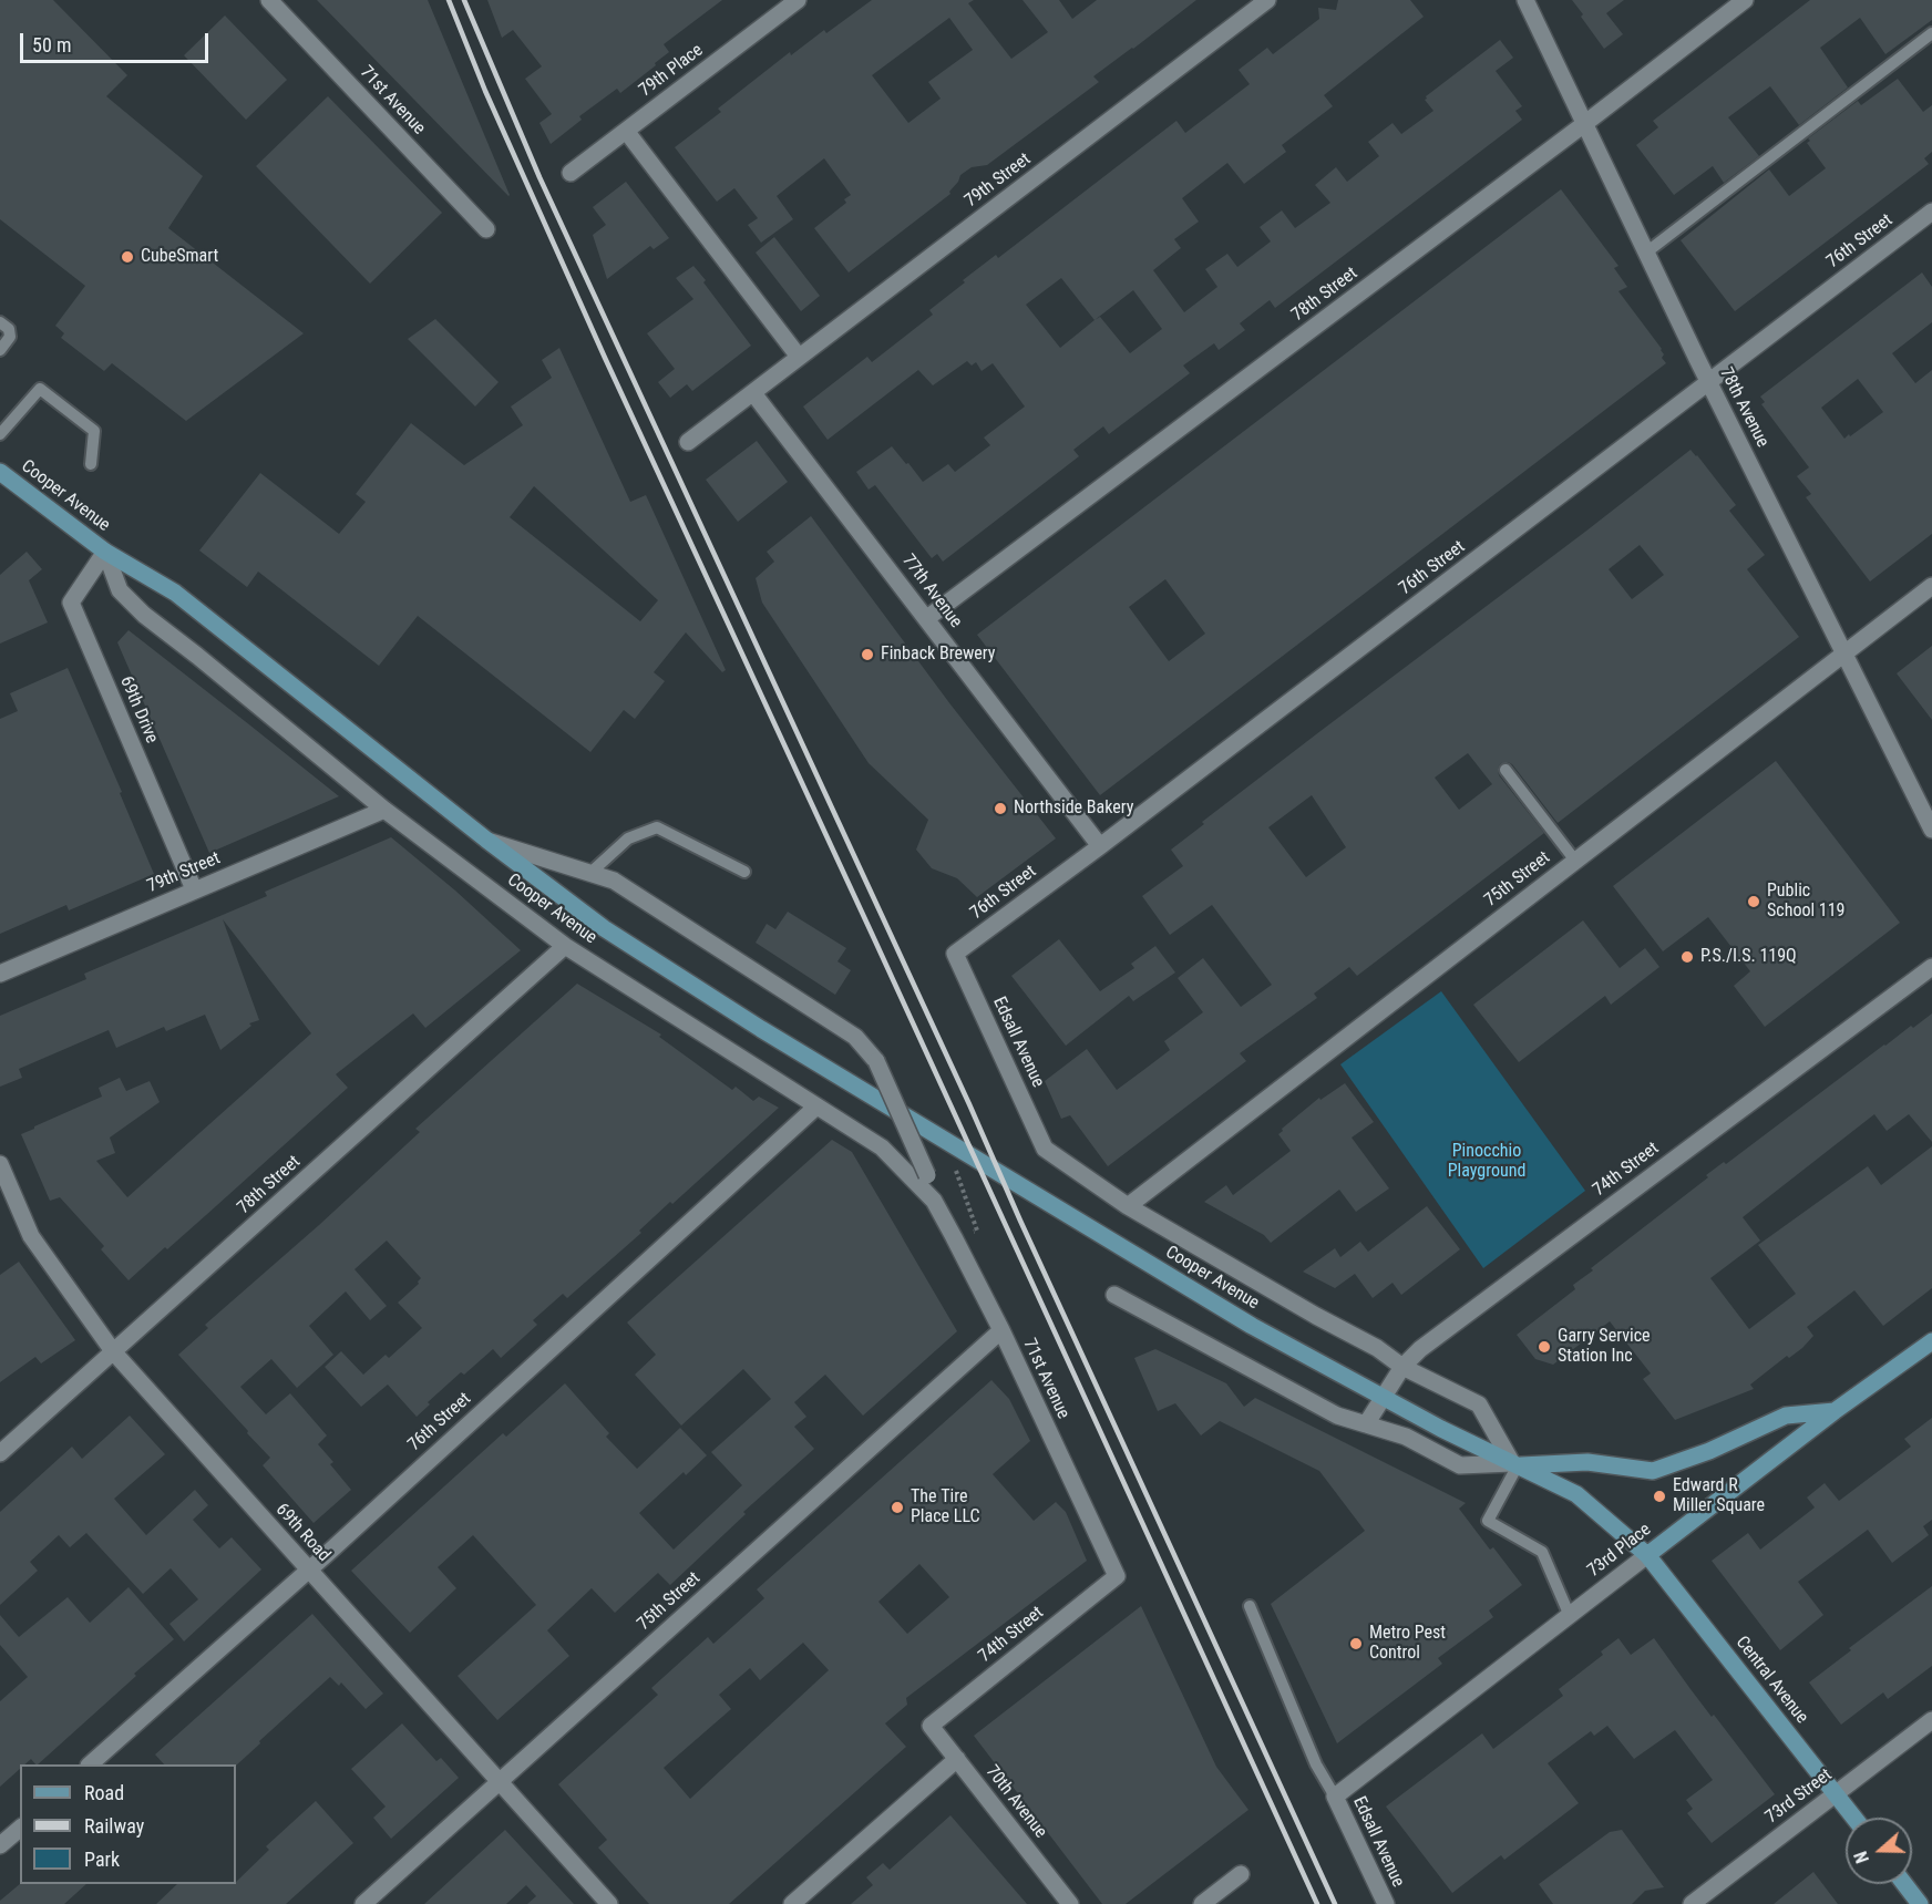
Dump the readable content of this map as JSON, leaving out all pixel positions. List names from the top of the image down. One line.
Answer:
{"streets":{"main road":["Cooper Avenue","73rd Place","Central Avenue"],"street":["79th Place","71st Avenue","79th Street","76th Street","78th Street","78th Avenue","77th Avenue","69th Drive","75th Street","Edsall Avenue","74th Street","69th Road","73rd Street","70th Avenue"]},"crossings":[["71st Avenue","Cooper Avenue"],["71st Avenue","75th Street"],["71st Avenue","74th Street"],["79th Street","Cooper Avenue"],["79th Street","77th Avenue"],["79th Street","69th Drive"],["76th Street","78th Avenue"],["76th Street","Cooper Avenue"],["76th Street","77th Avenue"],["76th Street","Edsall Avenue"],["76th Street","69th Road"],["78th Street","78th Avenue"],["78th Street","Cooper Avenue"],["78th Street","77th Avenue"],["78th Street","69th Road"],["78th Avenue","75th Street"],["Cooper Avenue","69th Drive"],["Cooper Avenue","75th Street"],["Cooper Avenue","Edsall Avenue"],["Cooper Avenue","74th Street"],["Cooper Avenue","73rd Place"],["Cooper Avenue","Central Avenue"],["75th Street","69th Road"],["Edsall Avenue","73rd Place"],["74th Street","70th Avenue"],["73rd Place","Central Avenue"],["Central Avenue","73rd Street"]],"parks":["Pinocchio Playground"],"places":["CubeSmart","Finback Brewery","Northside Bakery","Public School 119","P.S./I.S. 119Q","Garry Service Station Inc","Edward R Miller Square","The Tire Place LLC","Metro Pest Control"],"legend":["Road","Railway","Park"],"scale_bar":"50 m","north":"left"}
